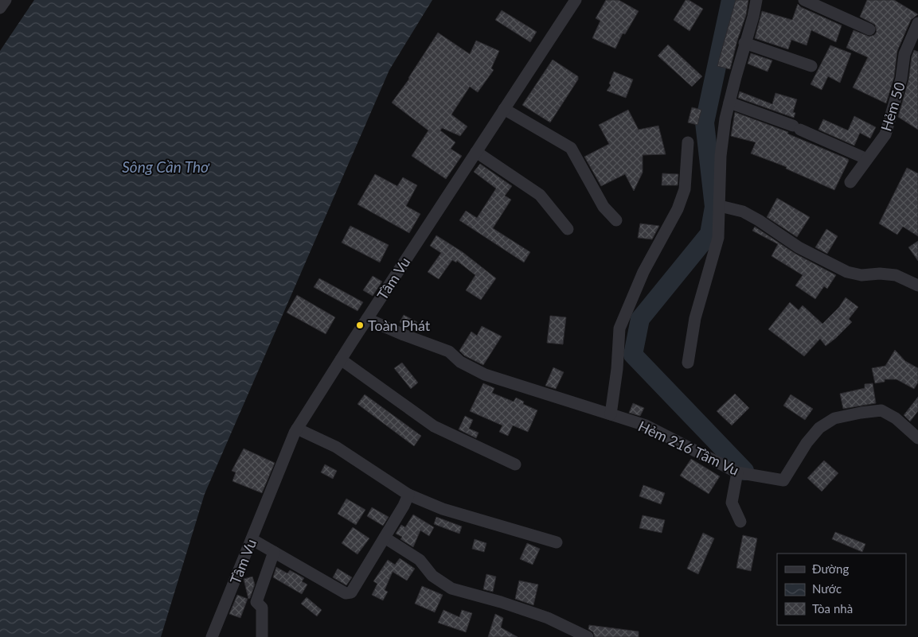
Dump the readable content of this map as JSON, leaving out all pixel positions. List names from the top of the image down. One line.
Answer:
{"streets":{"street":["Hẻm 50","Tầm Vu","Hẻm 216 Tầm Vu"]},"crossings":[["Tầm Vu","Hẻm 216 Tầm Vu"]],"water":["Sông Cần Thơ"],"places":["Toàn Phát"],"legend":["Đường","Nước","Tòa nhà"]}
